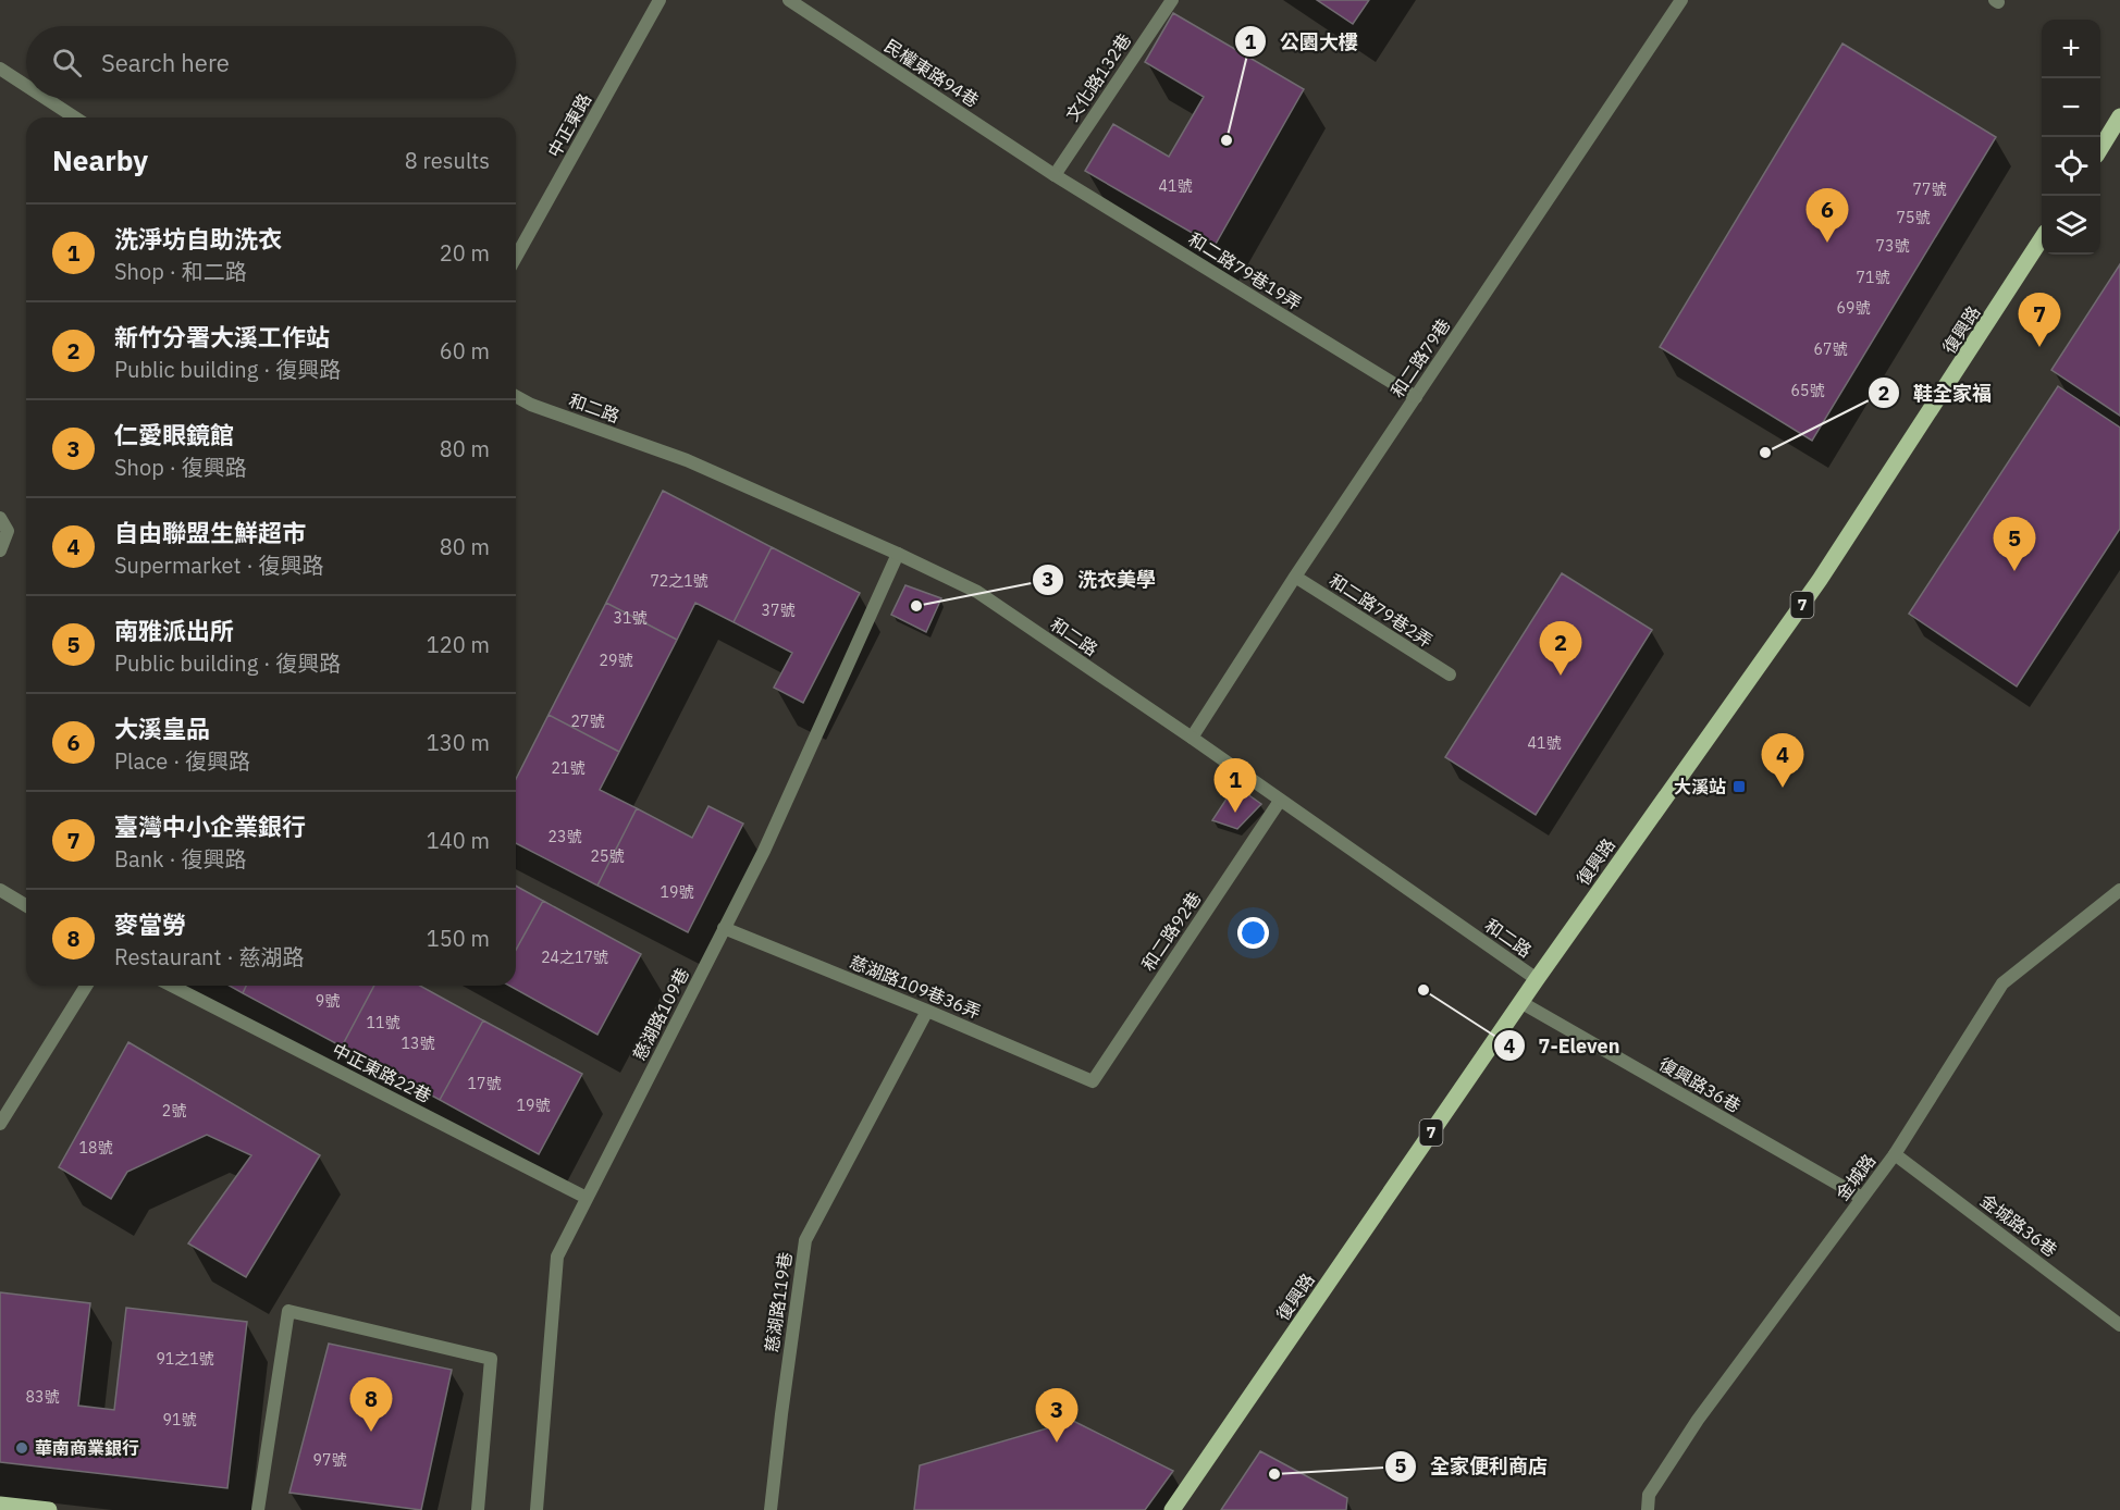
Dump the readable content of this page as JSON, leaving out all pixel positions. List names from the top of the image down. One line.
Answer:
{"streets":{"main road":["復興路","7"],"street":["民權東路94巷","文化路132巷","中正東路","和二路79巷19弄","和二路79巷","和二路","和二路79巷2弄","和二路92巷","慈湖路109巷36弄","慈湖路109巷","中正東路22巷","復興路36巷","金城路","金城路36巷","慈湖路119巷"]},"crossings":[["民權東路94巷","文化路132巷"],["民權東路94巷","和二路79巷19弄"],["文化路132巷","和二路79巷19弄"],["和二路79巷19弄","和二路79巷"],["復興路","和二路"],["復興路","復興路36巷"],["和二路79巷","和二路"],["和二路79巷","和二路79巷2弄"],["和二路","和二路92巷"],["和二路","慈湖路109巷"],["和二路92巷","慈湖路109巷36弄"],["慈湖路109巷36弄","慈湖路109巷"],["慈湖路109巷36弄","慈湖路119巷"],["慈湖路109巷","中正東路22巷"],["復興路36巷","金城路"],["金城路","金城路36巷"]],"places":{"other":["公園大樓","鞋全家福","洗衣美學","7-Eleven","華南商業銀行","全家便利商店"],"transit":["大溪站"]},"house_numbers":["41號","77號","75號","73號","71號","69號","67號","65號","72之1號","37號","31號","29號","27號","41號","21號","23號","25號","19號","24之17號","9號","11號","13號","17號","19號","2號","18號","91之1號","83號","91號","97號"],"page":{"map_buttons":["+","−"],"search":"Search here","heading":["Nearby","8 results"],"pins":["6","7","5","2","4","1","8","3"],"list":[{"mark":"1","name":"洗淨坊自助洗衣","note":"Shop · 和二路","value":"20 m"},{"mark":"2","name":"新竹分署大溪工作站","note":"Public building · 復興路","value":"60 m"},{"mark":"3","name":"仁愛眼鏡館","note":"Shop · 復興路","value":"80 m"},{"mark":"4","name":"自由聯盟生鮮超市","note":"Supermarket · 復興路","value":"80 m"},{"mark":"5","name":"南雅派出所","note":"Public building · 復興路","value":"120 m"},{"mark":"6","name":"大溪皇品","note":"Place · 復興路","value":"130 m"},{"mark":"7","name":"臺灣中小企業銀行","note":"Bank · 復興路","value":"140 m"},{"mark":"8","name":"麥當勞","note":"Restaurant · 慈湖路","value":"150 m"}]}}
